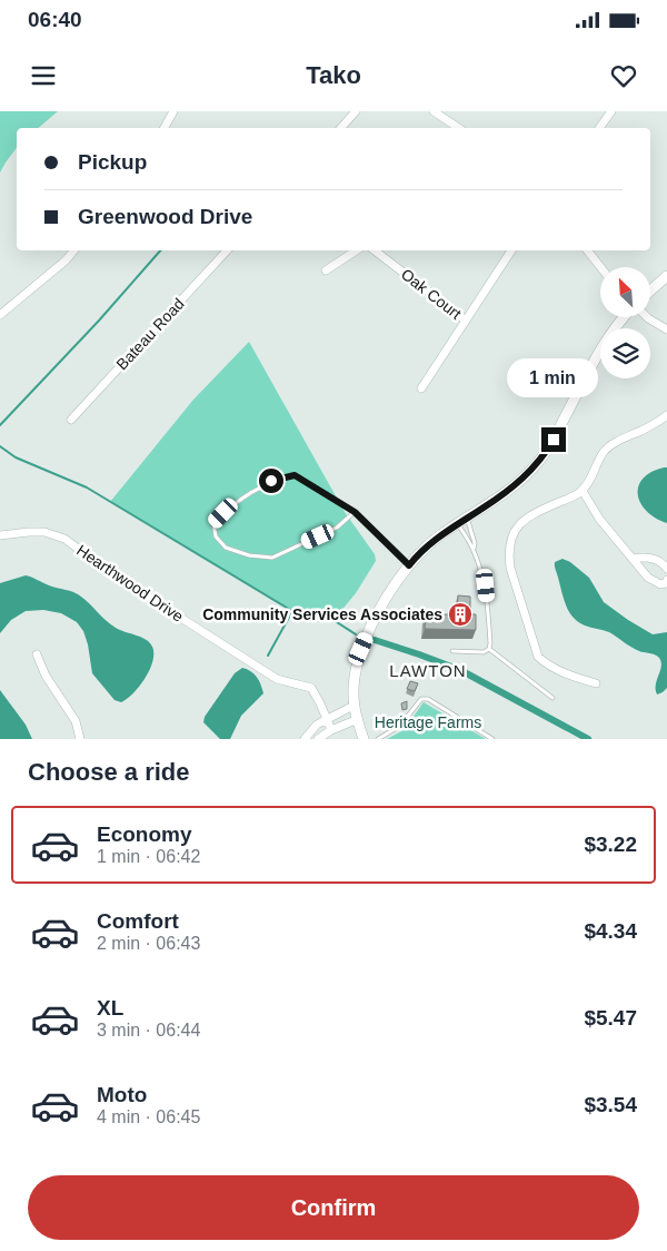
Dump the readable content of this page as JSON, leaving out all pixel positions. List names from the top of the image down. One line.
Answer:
{"streets":{"street":["Oak Court","Bateau Road","Hearthwood Drive"]},"districts":["LAWTON"],"parks":["Heritage Farms"],"places":{"building":["Community Services Associates"]},"north":"top left","page":{"status":"06:40","header":"Tako","banner":["Pickup","Greenwood Drive"],"bubble":"1 min","heading":"Choose a ride","list":[{"name":"Economy","note":"1 min · 06:42","value":"$3.22"},{"name":"Comfort","note":"2 min · 06:43","value":"$4.34"},{"name":"XL","note":"3 min · 06:44","value":"$5.47"},{"name":"Moto","note":"4 min · 06:45","value":"$3.54"}],"buttons":"Confirm"}}
